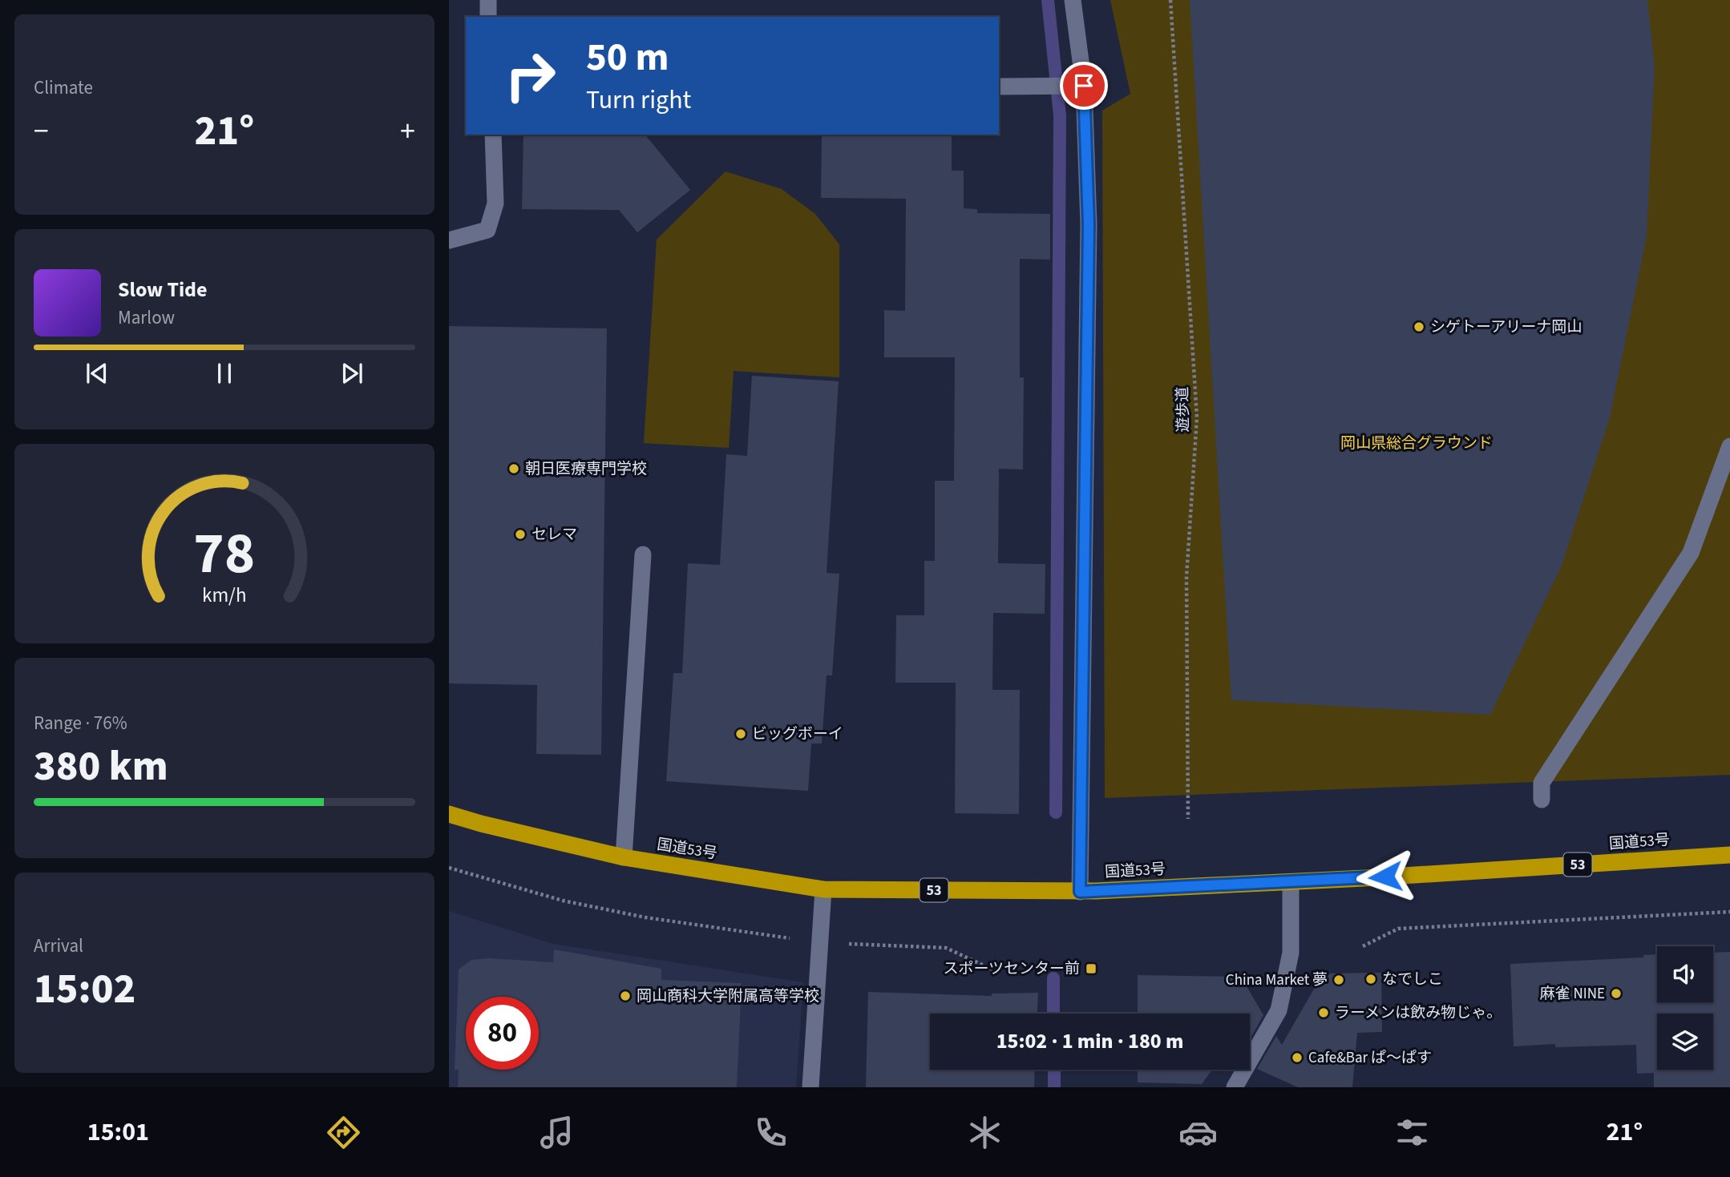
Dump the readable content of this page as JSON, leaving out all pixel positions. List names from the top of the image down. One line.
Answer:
{"streets":{"highway":["国道53号","53"],"path":["遊歩道"]},"parks":["岡山県総合グラウンド"],"places":{"other":["シゲトーアリーナ岡山","朝日医療専門学校","セレマ","ビッグボーイ","なでしこ","China Market 夢","麻雀 NINE","岡山商科大学附属高等学校","ラーメンは飲み物じゃ｡","Cafe&Bar ぱ〜ぱす"],"transit":["スポーツセンター前"]},"page":{"tile":["Climate",["Range · 76%","380 km"],["Arrival","15:02"]],"turn":["50 m","Turn right"],"heat":["−","21°","+"],"song":["Slow Tide","Marlow"],"limit":"80","trip":"15:02 · 1 min · 180 m","tabs":["15:01","21°"],"gauge":["78","km/h"]}}
